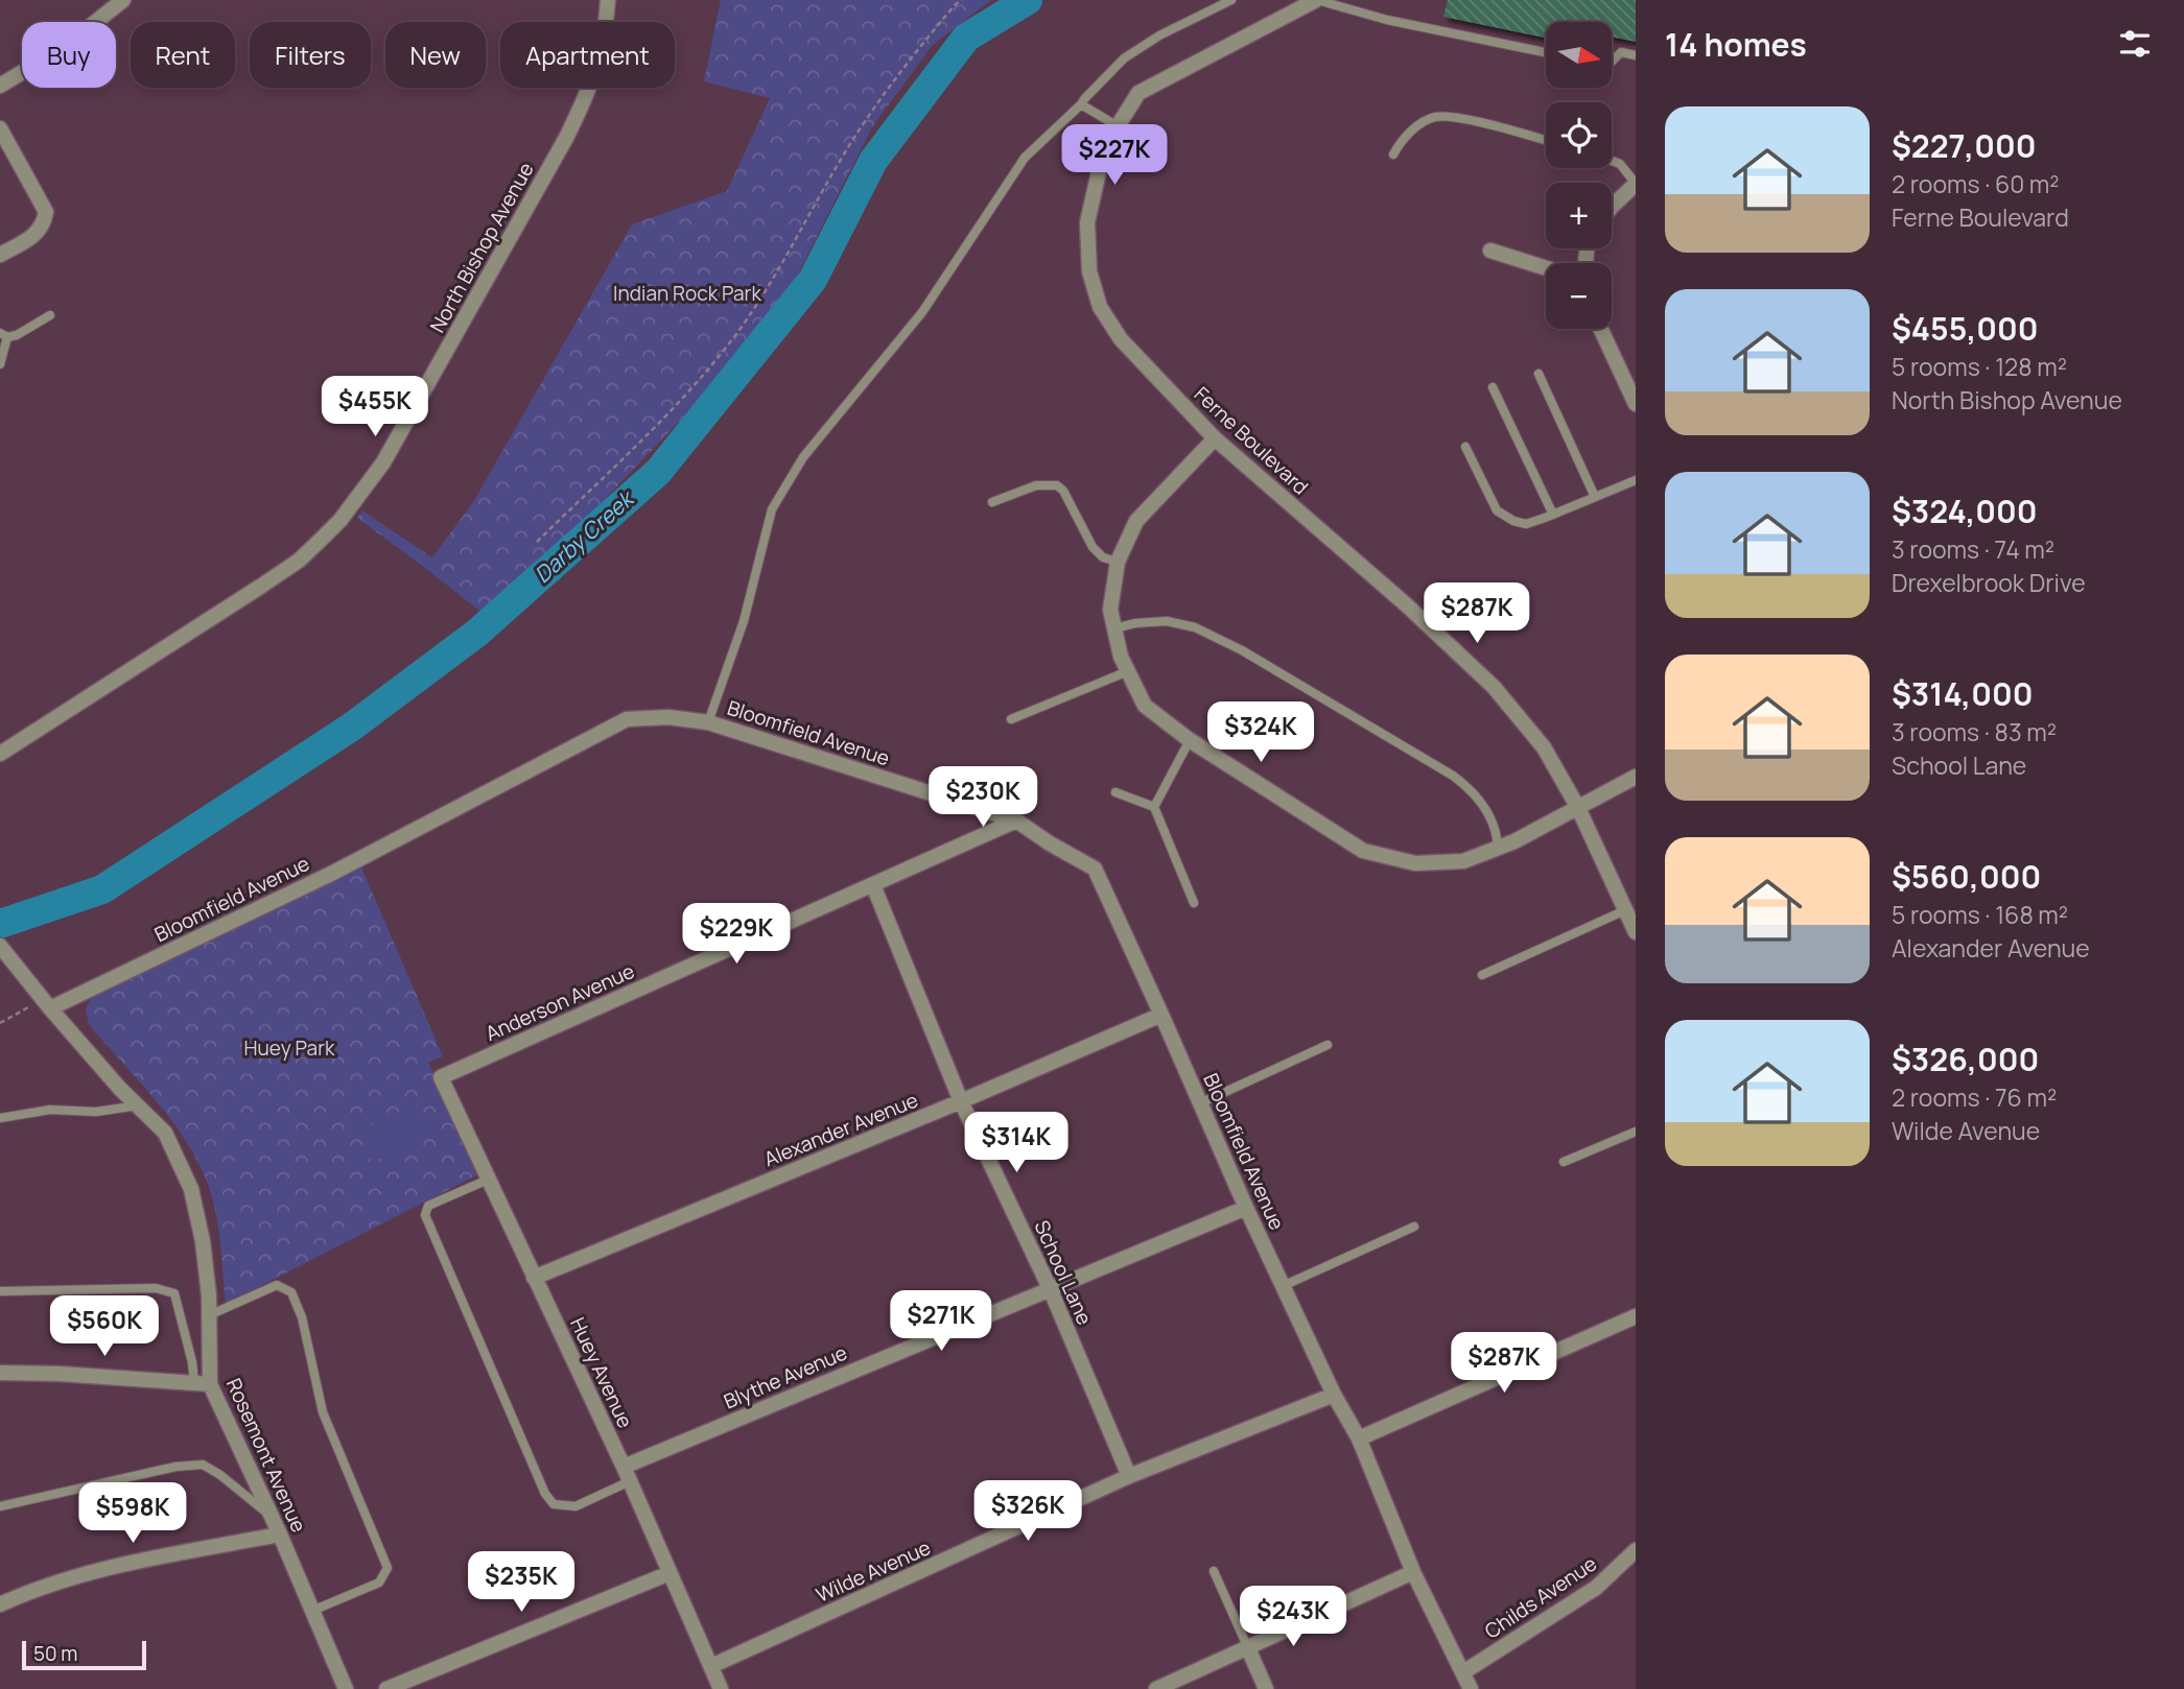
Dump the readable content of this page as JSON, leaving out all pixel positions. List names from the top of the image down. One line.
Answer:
{"streets":{"street":["North Bishop Avenue","Ferne Boulevard","Bloomfield Avenue","Anderson Avenue","Alexander Avenue","School Lane","Huey Avenue","Blythe Avenue","Rosemont Avenue","Wilde Avenue","Childs Avenue"]},"crossings":[["Bloomfield Avenue","Anderson Avenue"],["Bloomfield Avenue","Alexander Avenue"],["Bloomfield Avenue","Blythe Avenue"],["Bloomfield Avenue","Rosemont Avenue"],["Bloomfield Avenue","Wilde Avenue"],["Bloomfield Avenue","Childs Avenue"],["Anderson Avenue","School Lane"],["Anderson Avenue","Huey Avenue"],["Alexander Avenue","School Lane"],["Alexander Avenue","Huey Avenue"],["School Lane","Blythe Avenue"],["School Lane","Wilde Avenue"],["Huey Avenue","Blythe Avenue"],["Huey Avenue","Wilde Avenue"]],"water":["Darby Creek"],"parks":["Indian Rock Park","Huey Park"],"scale_bar":"50 m","north":"right","page":{"heading":"14 homes","map_buttons":["+","−"],"chip":["Buy","Rent","Filters","New","Apartment"],"list":[{"name":"$227,000","note":"2 rooms · 60 m² · Ferne Boulevard"},{"name":"$455,000","note":"5 rooms · 128 m² · North Bishop Avenue"},{"name":"$324,000","note":"3 rooms · 74 m² · Drexelbrook Drive"},{"name":"$314,000","note":"3 rooms · 83 m² · School Lane"},{"name":"$560,000","note":"5 rooms · 168 m² · Alexander Avenue"},{"name":"$326,000","note":"2 rooms · 76 m² · Wilde Avenue"}],"price":["$227K","$455K","$287K","$324K","$230K","$229K","$314K","$271K","$560K","$287K","$326K","$598K","$235K","$243K"],"scale":"50 m"}}
